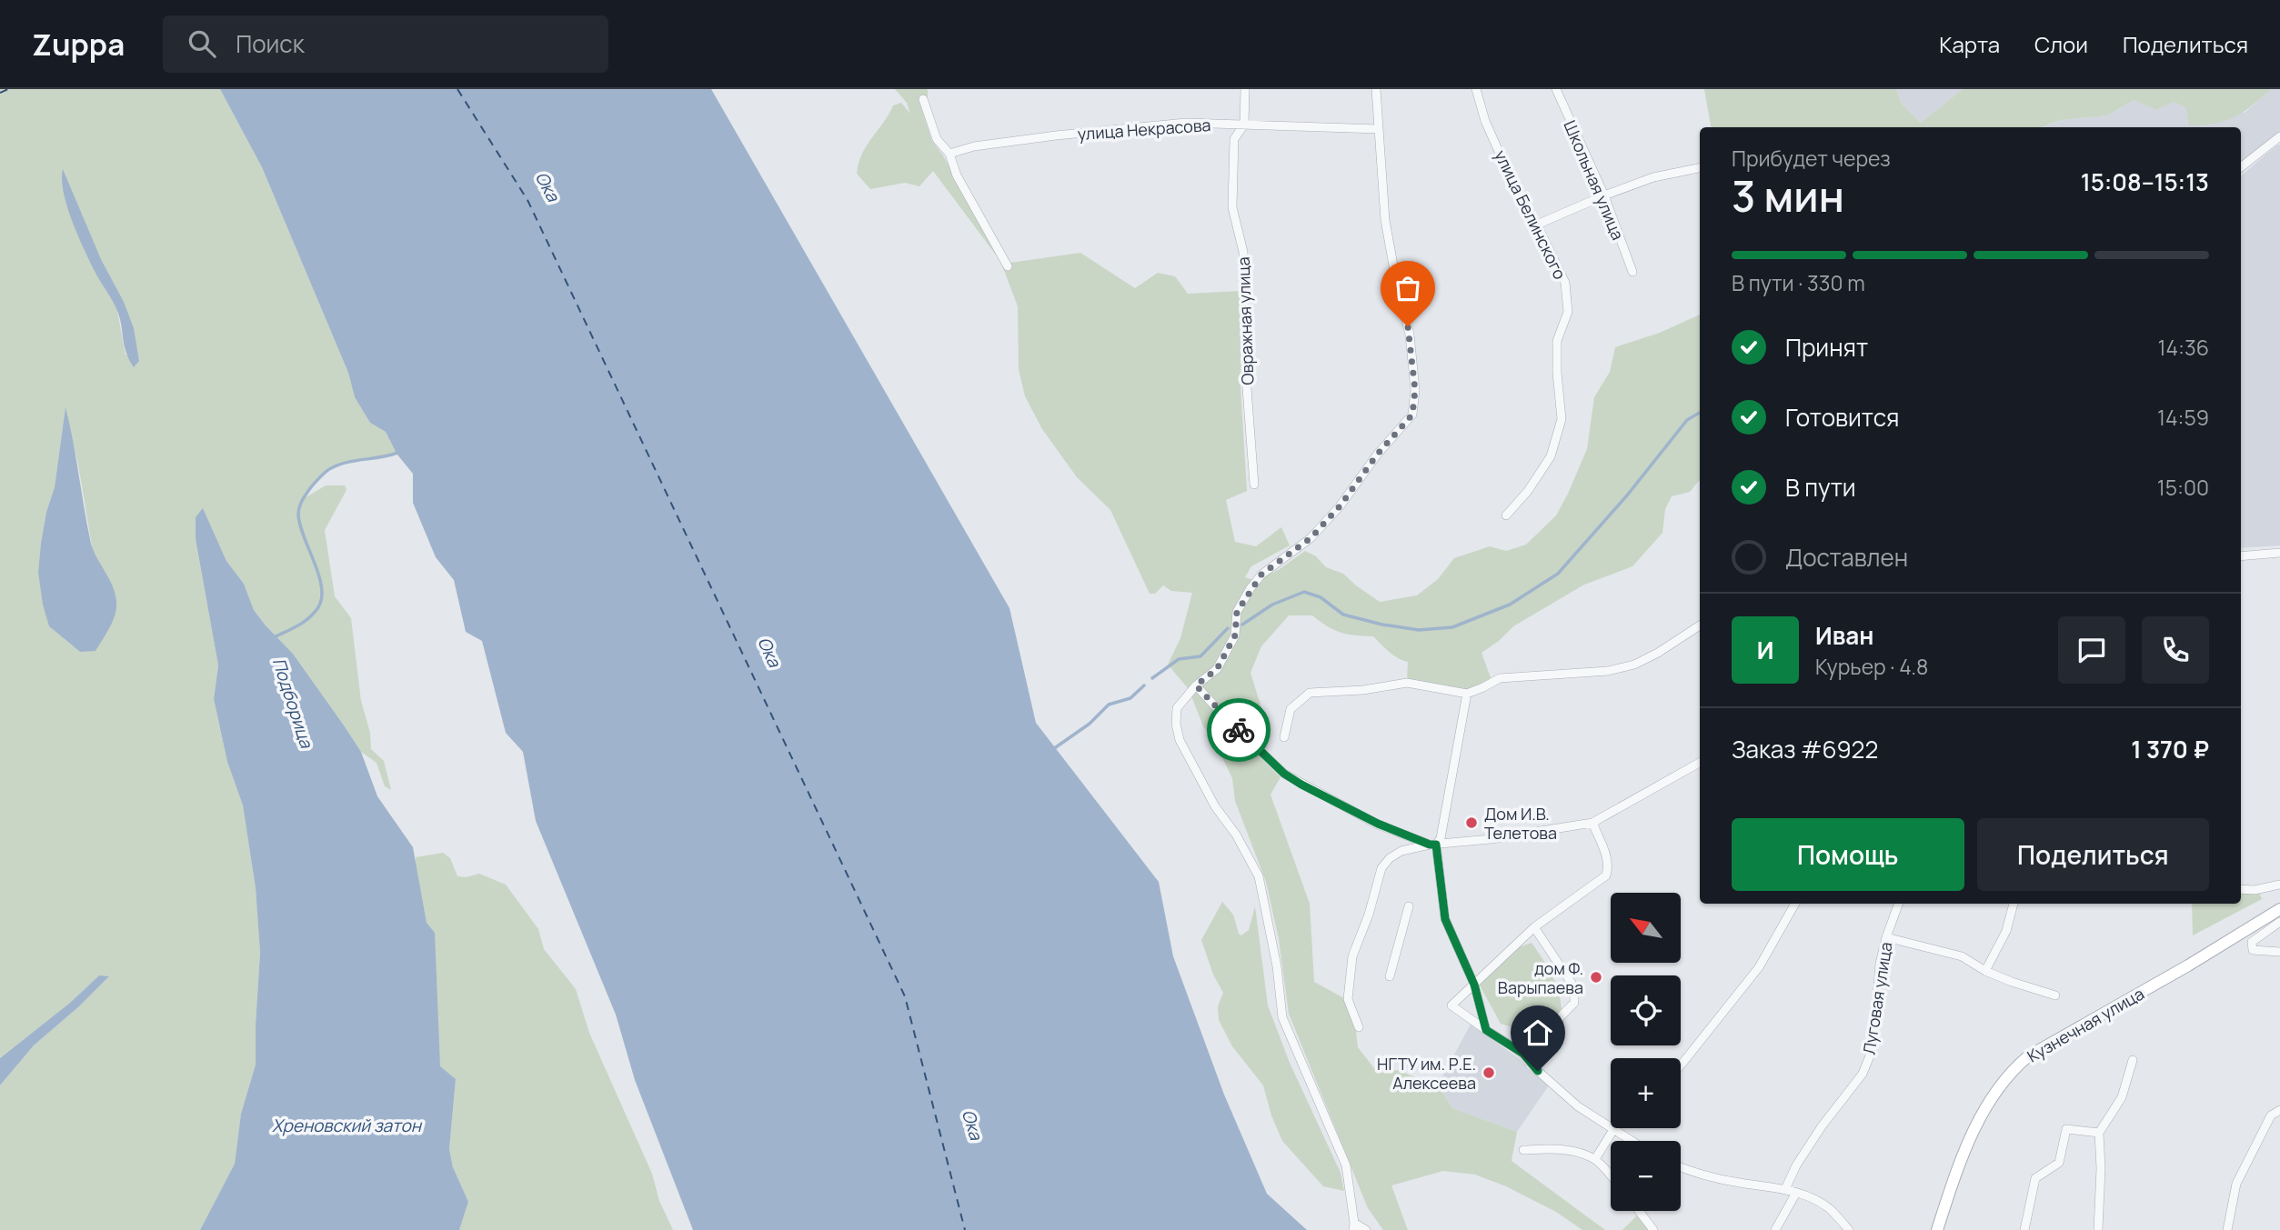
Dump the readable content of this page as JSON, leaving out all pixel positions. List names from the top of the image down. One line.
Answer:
{"streets":{"main road":["Кузнечная улица"],"street":["улица Некрасова","Школьная улица","улица Белинского","Овражная улица","Луговая улица"]},"crossings":[["улица Некрасова","Овражная улица"]],"water":["Ока","Подборица","Хреновский затон"],"places":["Дом И.В. Телетова","дом Ф. Варыпаева","НГТУ им. Р.Е. Алексеева"],"north":"top left","page":{"header":"Zuppa","search":"Поиск","nav":["Карта","Слои","Поделиться"],"heading":["3 мин","Прибудет через","15:08–15:13"],"panel":["Иван","Курьер · 4.8","Заказ #6922","1 370 ₽"],"bar":"В пути · 330 m","list":[["Принят","14:36"],["Готовится","14:59"],["В пути","15:00"],"Доставлен"],"round":"И","buttons":["Помощь","Поделиться"],"map_buttons":["+","−"]}}
